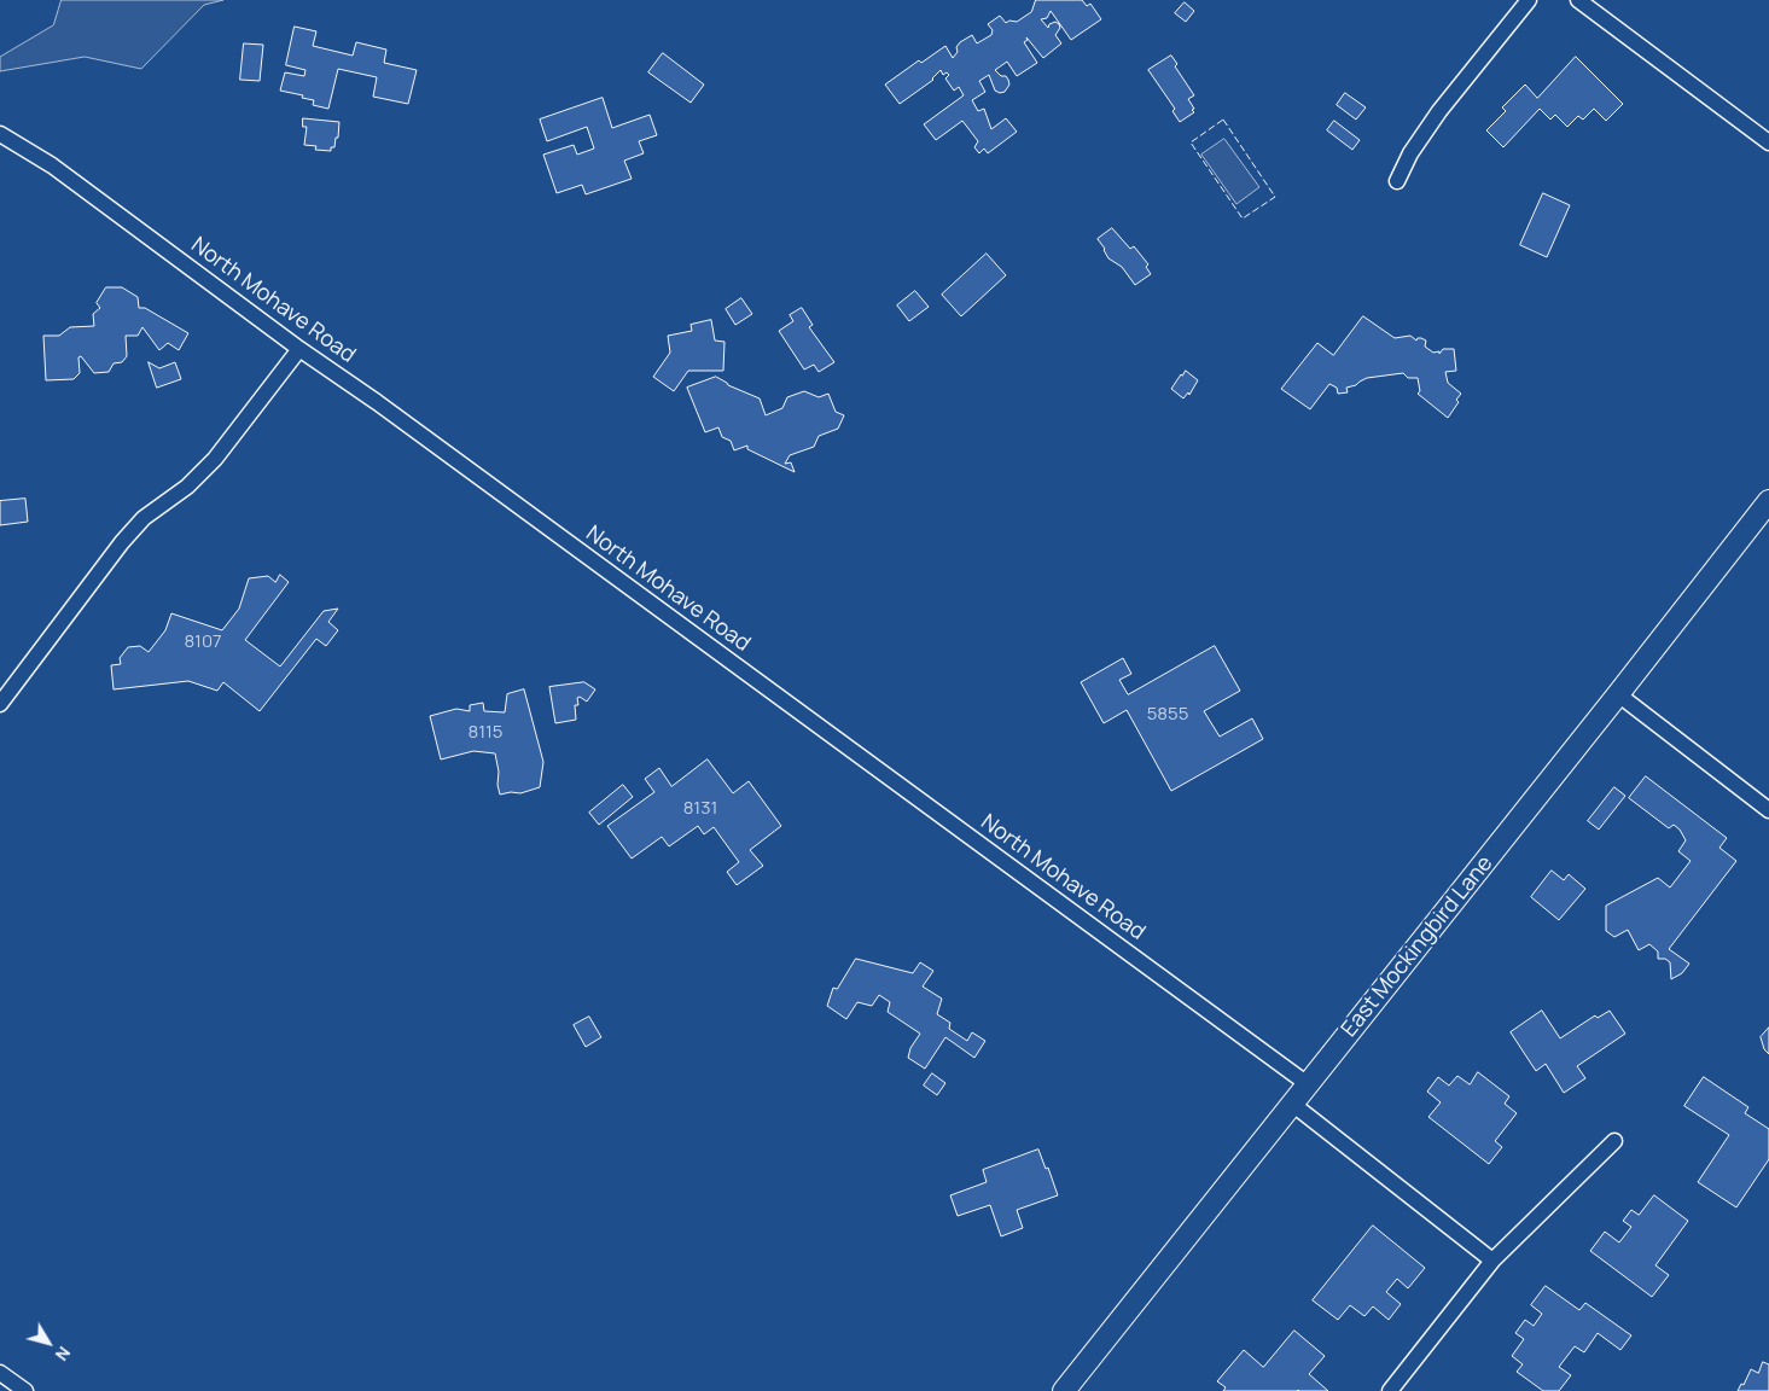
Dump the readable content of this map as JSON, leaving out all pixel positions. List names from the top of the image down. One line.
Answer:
{"streets":{"street":["North Mohave Road","East Mockingbird Lane"]},"crossings":[["North Mohave Road","East Mockingbird Lane"]],"house_numbers":["8107","5855","8115","8131"],"north":"bottom right"}
